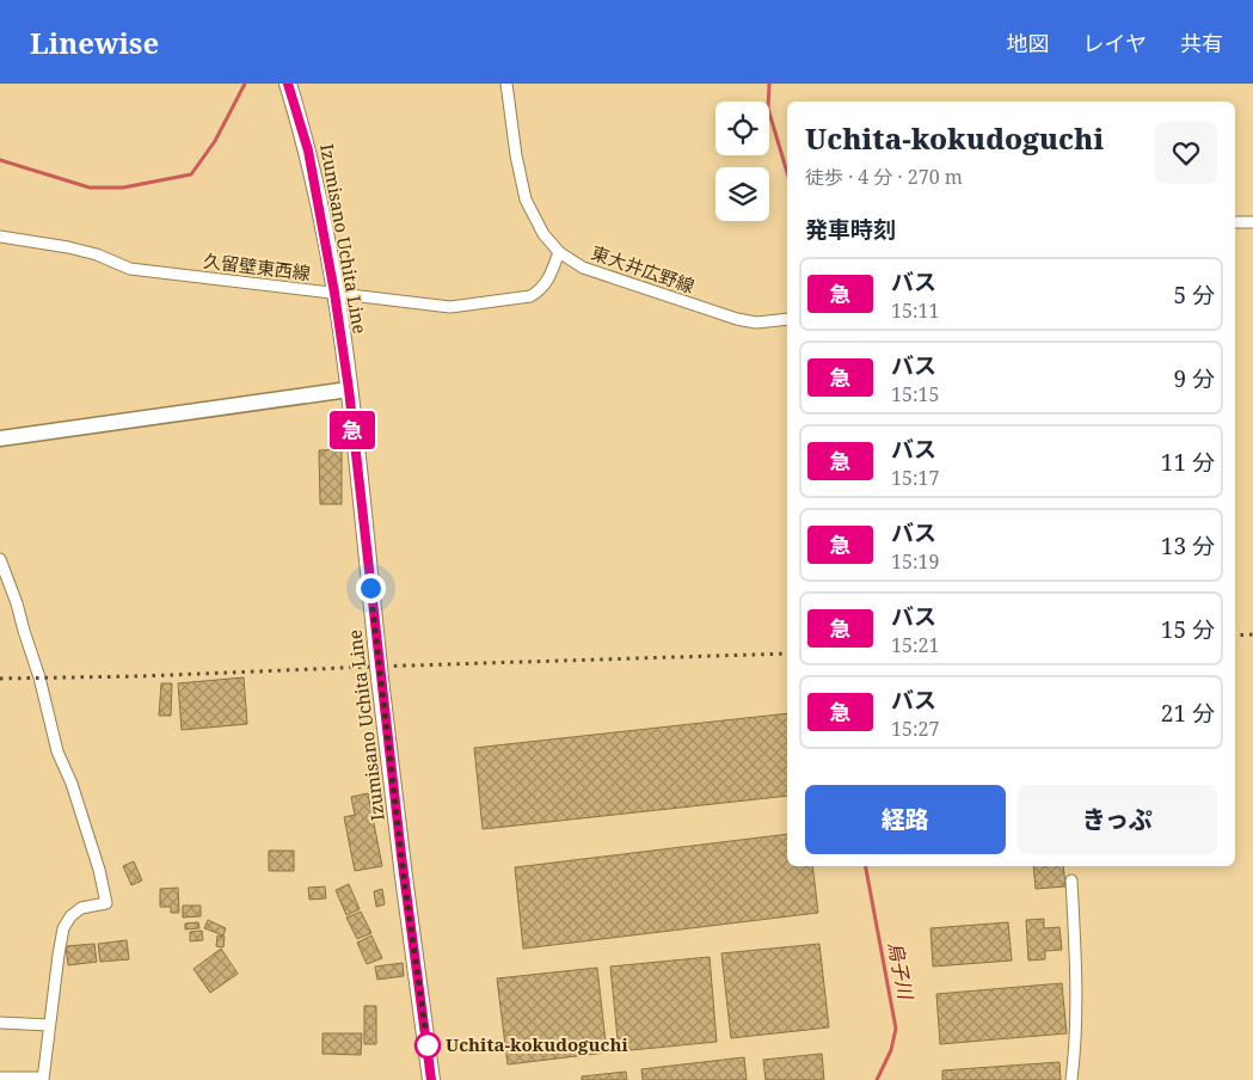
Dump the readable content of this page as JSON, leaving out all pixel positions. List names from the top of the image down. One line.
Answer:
{"streets":{"main road":["Izumisano Uchita Line"],"street":["久留壁東西線","東大井広野線"]},"crossings":[["Izumisano Uchita Line","久留壁東西線"],["久留壁東西線","東大井広野線"]],"water":["烏子川"],"places":["Uchita-kokudoguchi"],"lines":["bus line 急"],"page":{"header":"Linewise","nav":["地図","レイヤ","共有"],"on_map":"急","heading":[["Uchita-kokudoguchi","徒歩 · 4 分 · 270 m"],"発車時刻"],"list":[{"mark":"急","name":"バス","note":"15:11","value":"5 分"},{"mark":"急","name":"バス","note":"15:15","value":"9 分"},{"mark":"急","name":"バス","note":"15:17","value":"11 分"},{"mark":"急","name":"バス","note":"15:19","value":"13 分"},{"mark":"急","name":"バス","note":"15:21","value":"15 分"},{"mark":"急","name":"バス","note":"15:27","value":"21 分"}],"buttons":["経路","きっぷ"]}}
